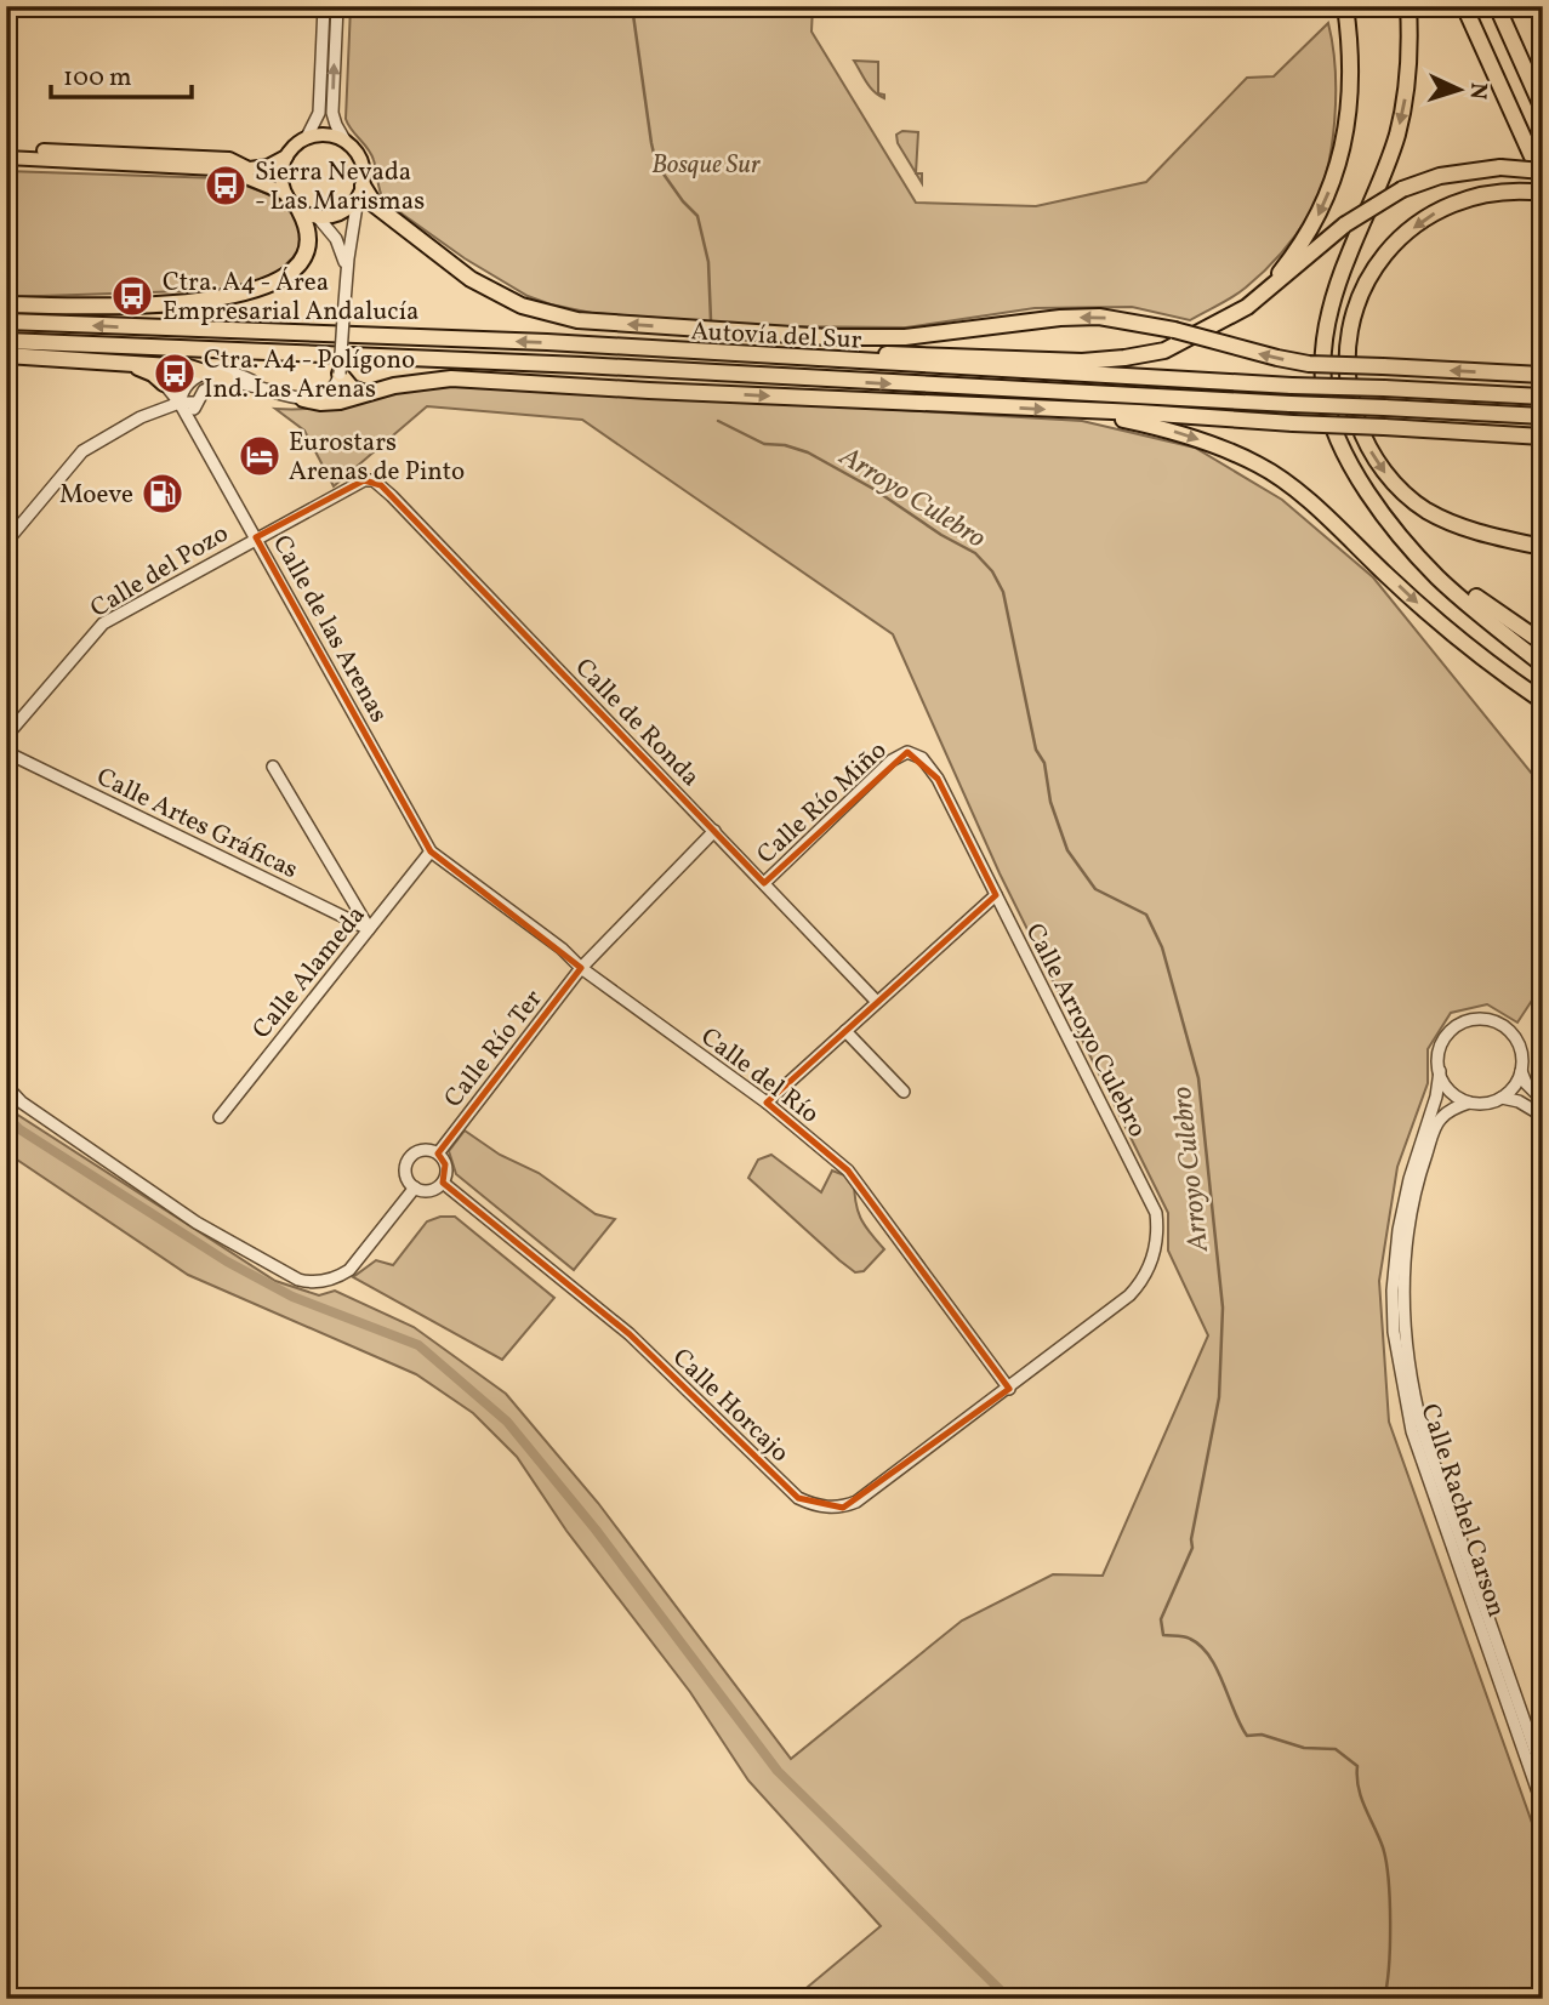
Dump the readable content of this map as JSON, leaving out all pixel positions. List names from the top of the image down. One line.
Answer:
{"streets":{"highway":["Autovía del Sur"],"street":["Calle del Pozo","Calle de las Arenas","Calle de Ronda","Calle Río Miño","Calle Artes Gráficas","Calle Alameda","Calle Arroyo Culebro","Calle Río Ter","Calle del Río","Calle Horcajo","Calle Rachel Carson"]},"crossings":[["Calle del Pozo","Calle de las Arenas"],["Calle del Pozo","Calle de Ronda"],["Calle de las Arenas","Calle Alameda"],["Calle de las Arenas","Calle del Río"],["Calle de Ronda","Calle Río Miño"],["Calle de Ronda","Calle Río Ter"],["Calle Río Miño","Calle Arroyo Culebro"],["Calle Artes Gráficas","Calle Alameda"],["Calle Alameda","Calle del Río"],["Calle Arroyo Culebro","Calle del Río"],["Calle Arroyo Culebro","Calle Horcajo"],["Calle Río Ter","Calle del Río"],["Calle Río Ter","Calle Horcajo"],["Calle del Río","Calle Horcajo"]],"water":["Arroyo Culebro"],"parks":["Bosque Sur"],"places":{"bus stop":["Sierra Nevada - Las Marismas","Ctra. A4 - Área Empresarial Andalucía","Ctra. A4 - Polígono Ind. Las Arenas"],"hotel":["Eurostars Arenas de Pinto"],"fuel station":["Moeve"]},"scale_bar":"100 m","north":"right"}
